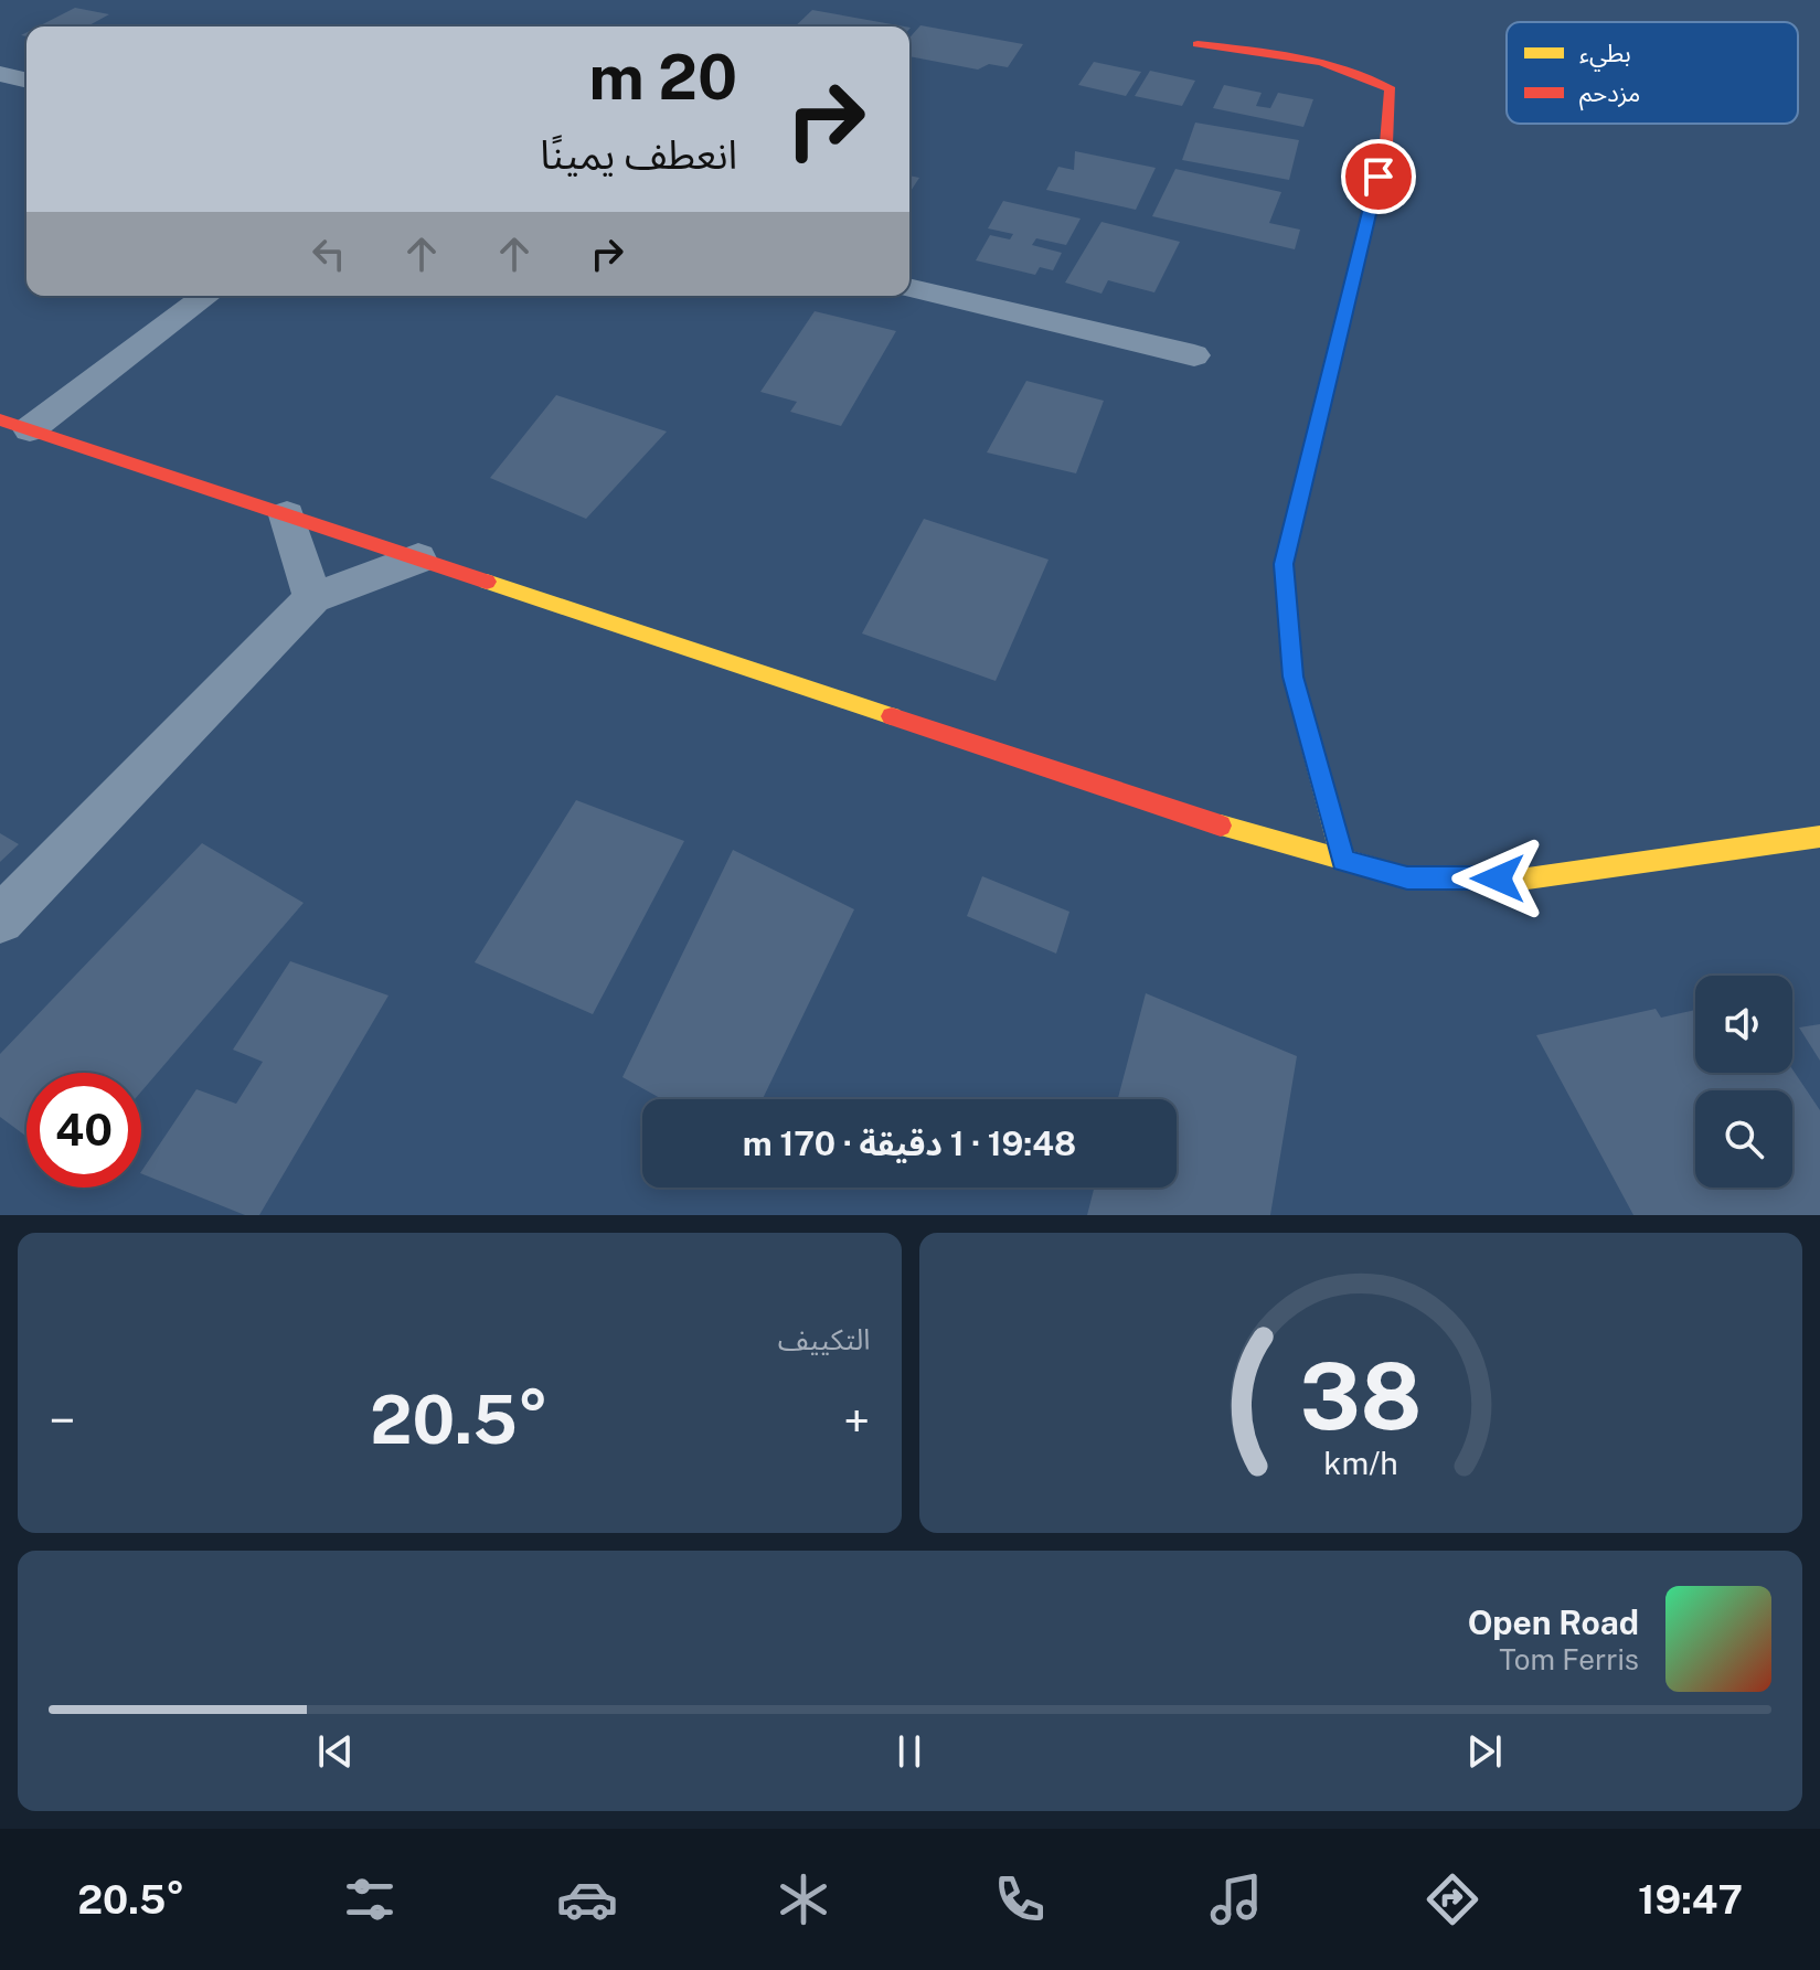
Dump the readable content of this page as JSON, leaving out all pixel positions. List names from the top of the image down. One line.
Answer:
{"legend":["بطيء","مزدحم"],"page":{"turn":["20 m","انعطف يمينًا"],"limit":"40","trip":"19:48 · 1 دقيقة · 170 m","tile":"التكييف","heat":["−","20.5°","+"],"song":["Open Road","Tom Ferris"],"tabs":["19:47","20.5°"],"gauge":["38","km/h"]}}
